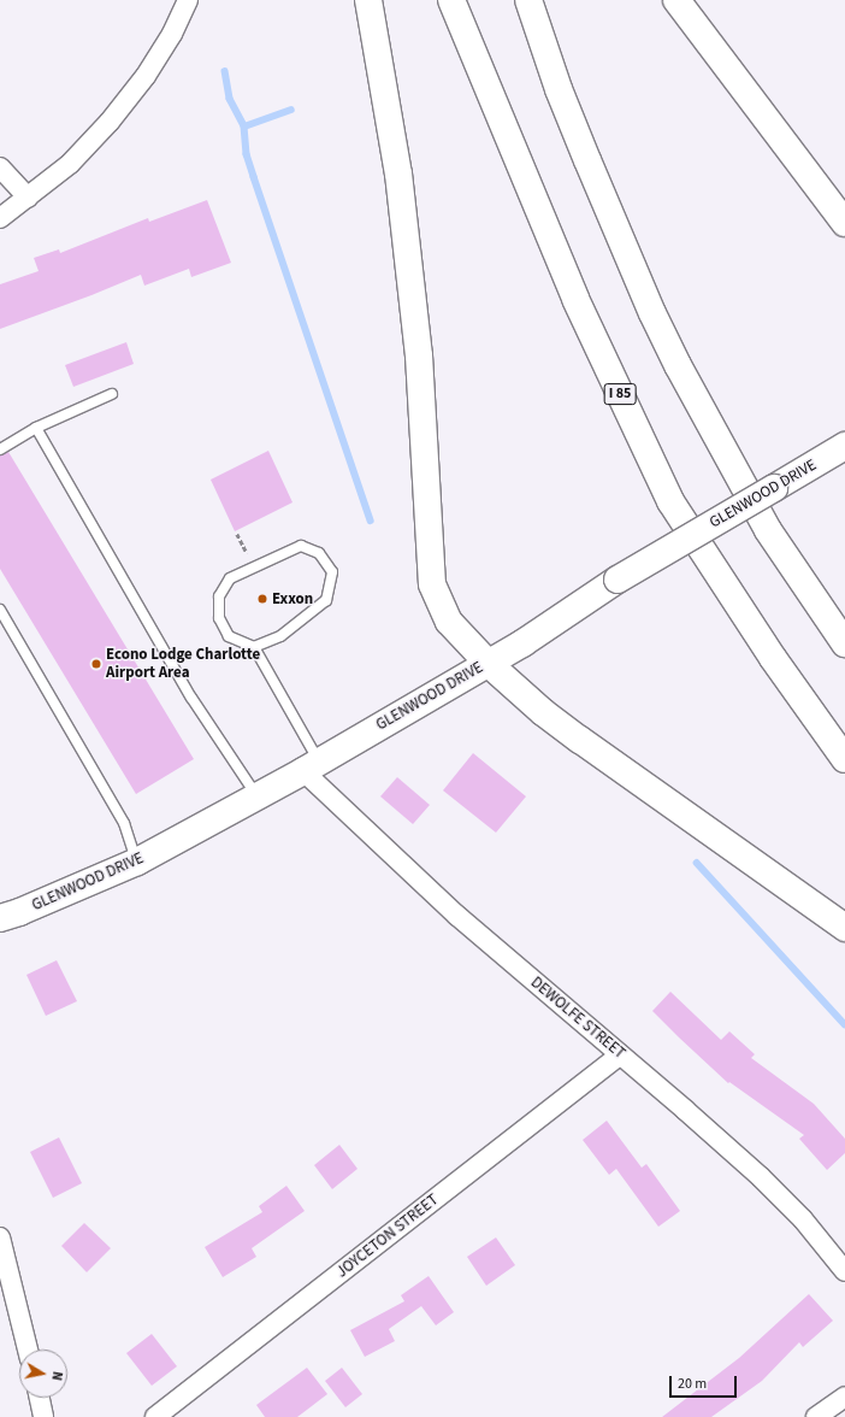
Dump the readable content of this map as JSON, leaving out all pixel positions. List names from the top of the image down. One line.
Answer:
{"streets":{"main road":["I 85","GLENWOOD DRIVE"],"street":["DEWOLFE STREET","JOYCETON STREET"]},"crossings":[["GLENWOOD DRIVE","DEWOLFE STREET"],["DEWOLFE STREET","JOYCETON STREET"]],"places":["Exxon","Econo Lodge Charlotte Airport Area"],"scale_bar":"20 m","north":"right"}
